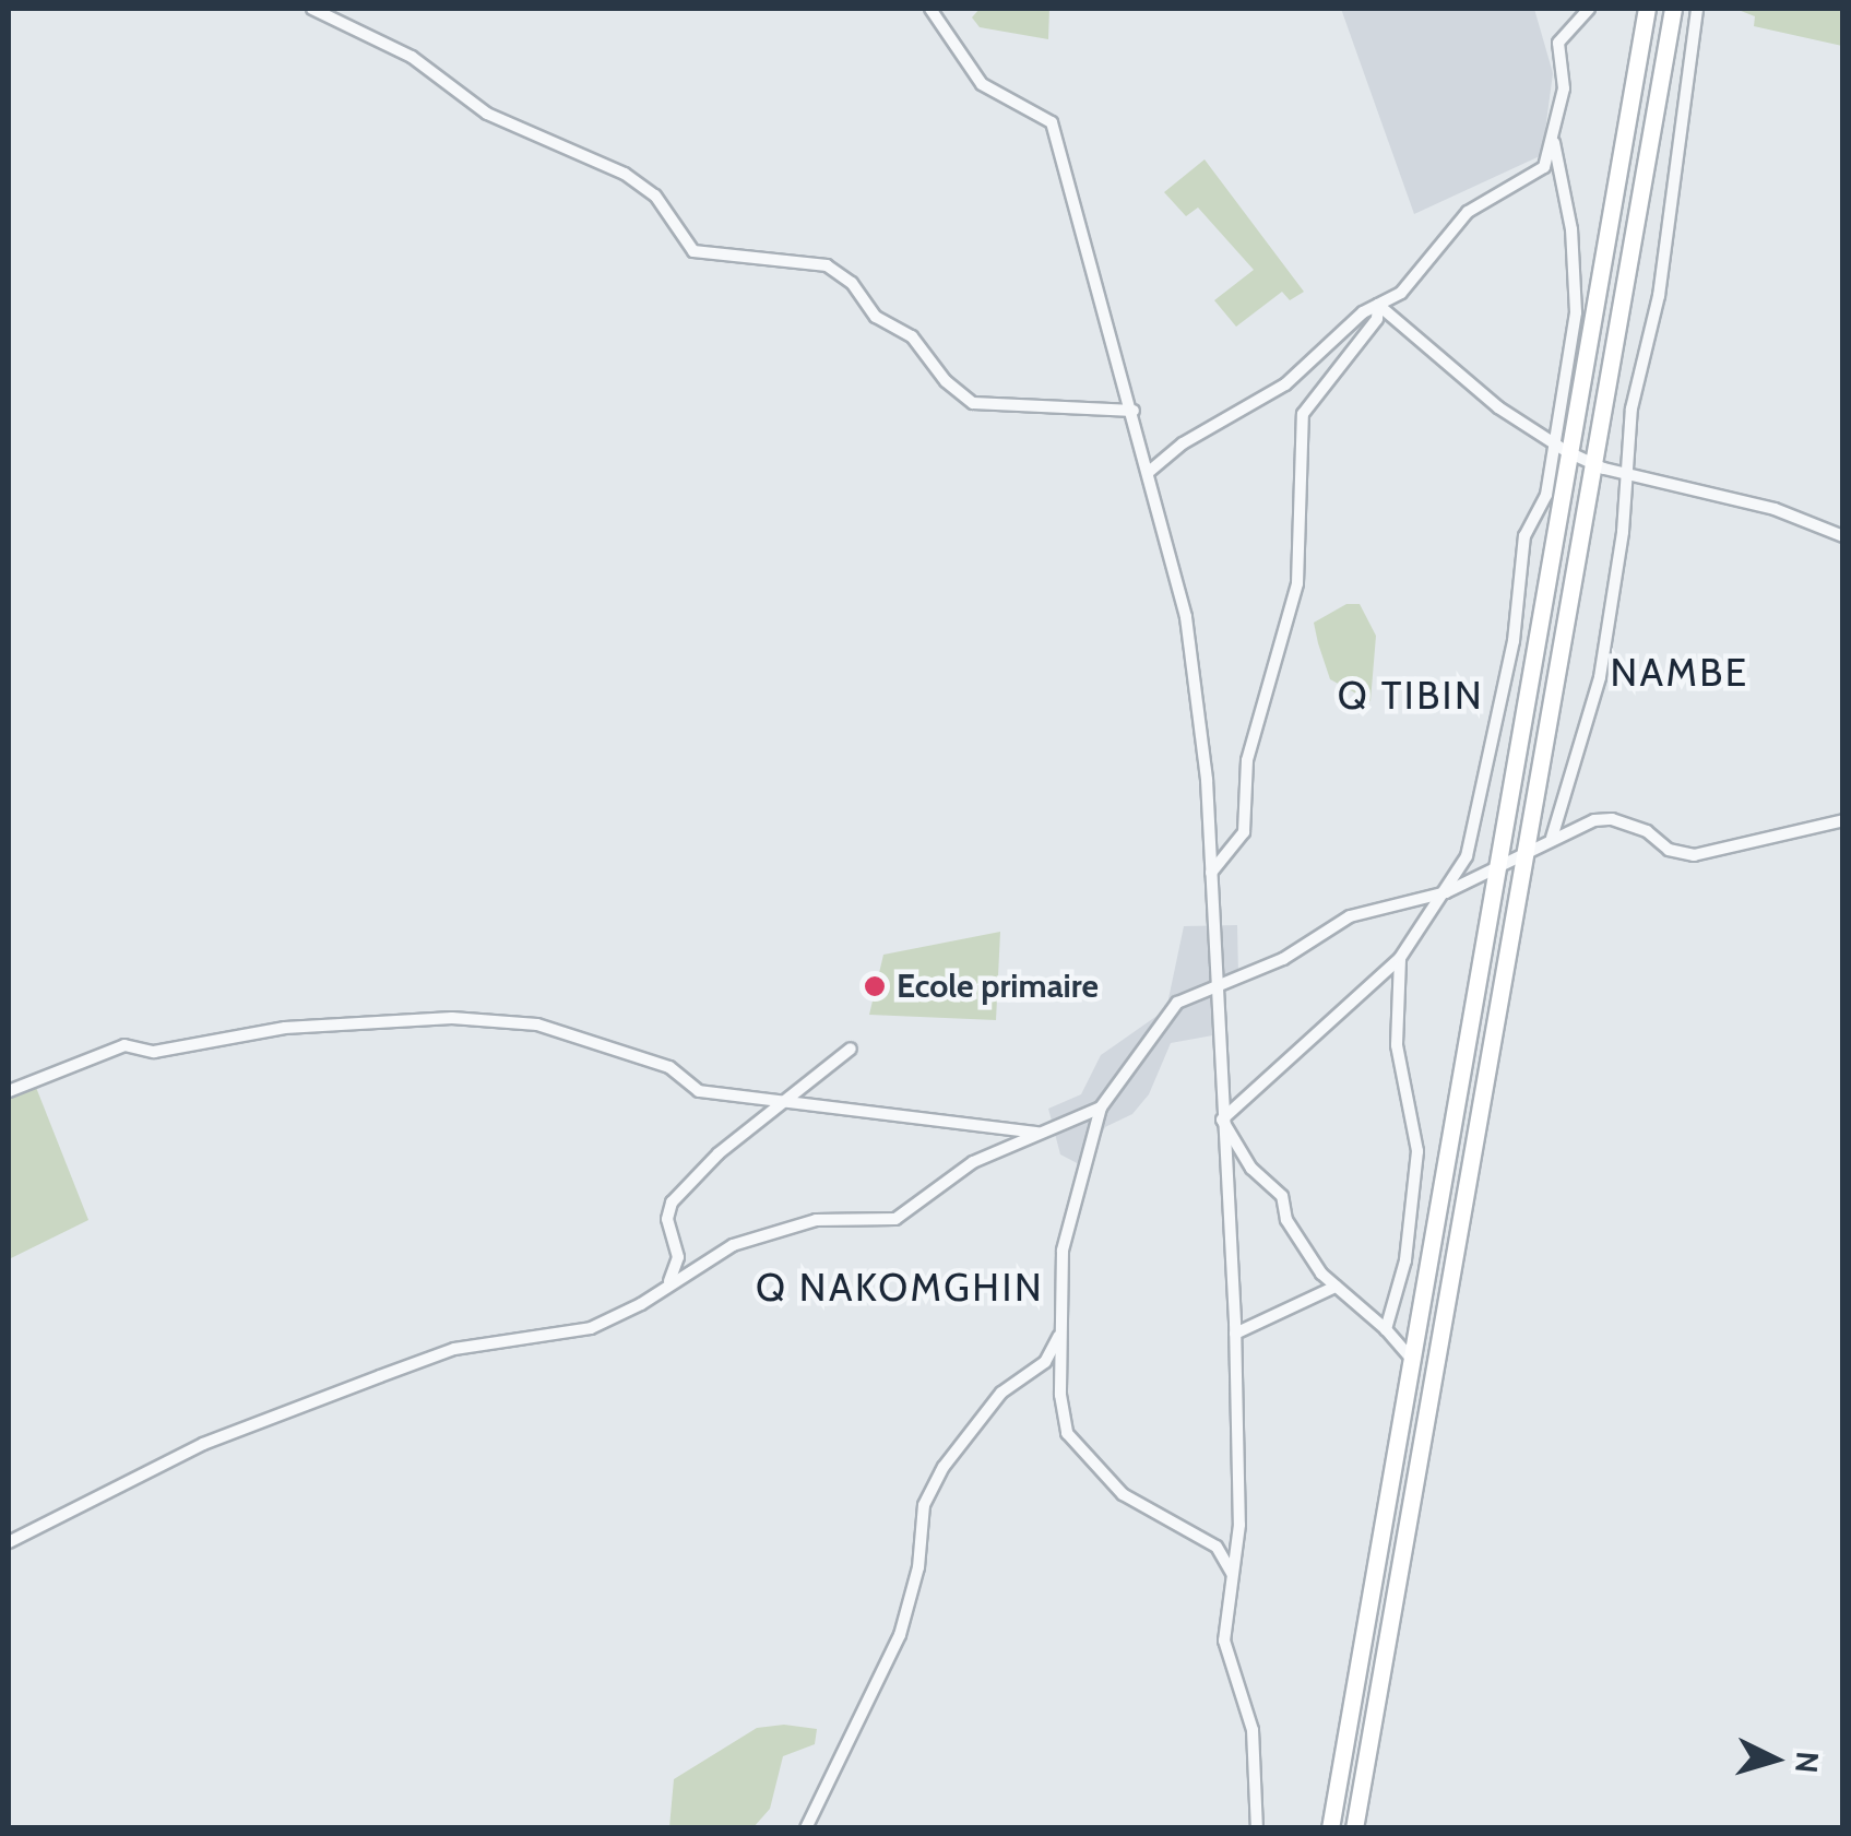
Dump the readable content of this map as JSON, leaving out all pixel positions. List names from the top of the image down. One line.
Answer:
{"districts":["NAMBE","Q TIBIN","Q NAKOMGHIN"],"places":["Ecole primaire"],"north":"right"}
